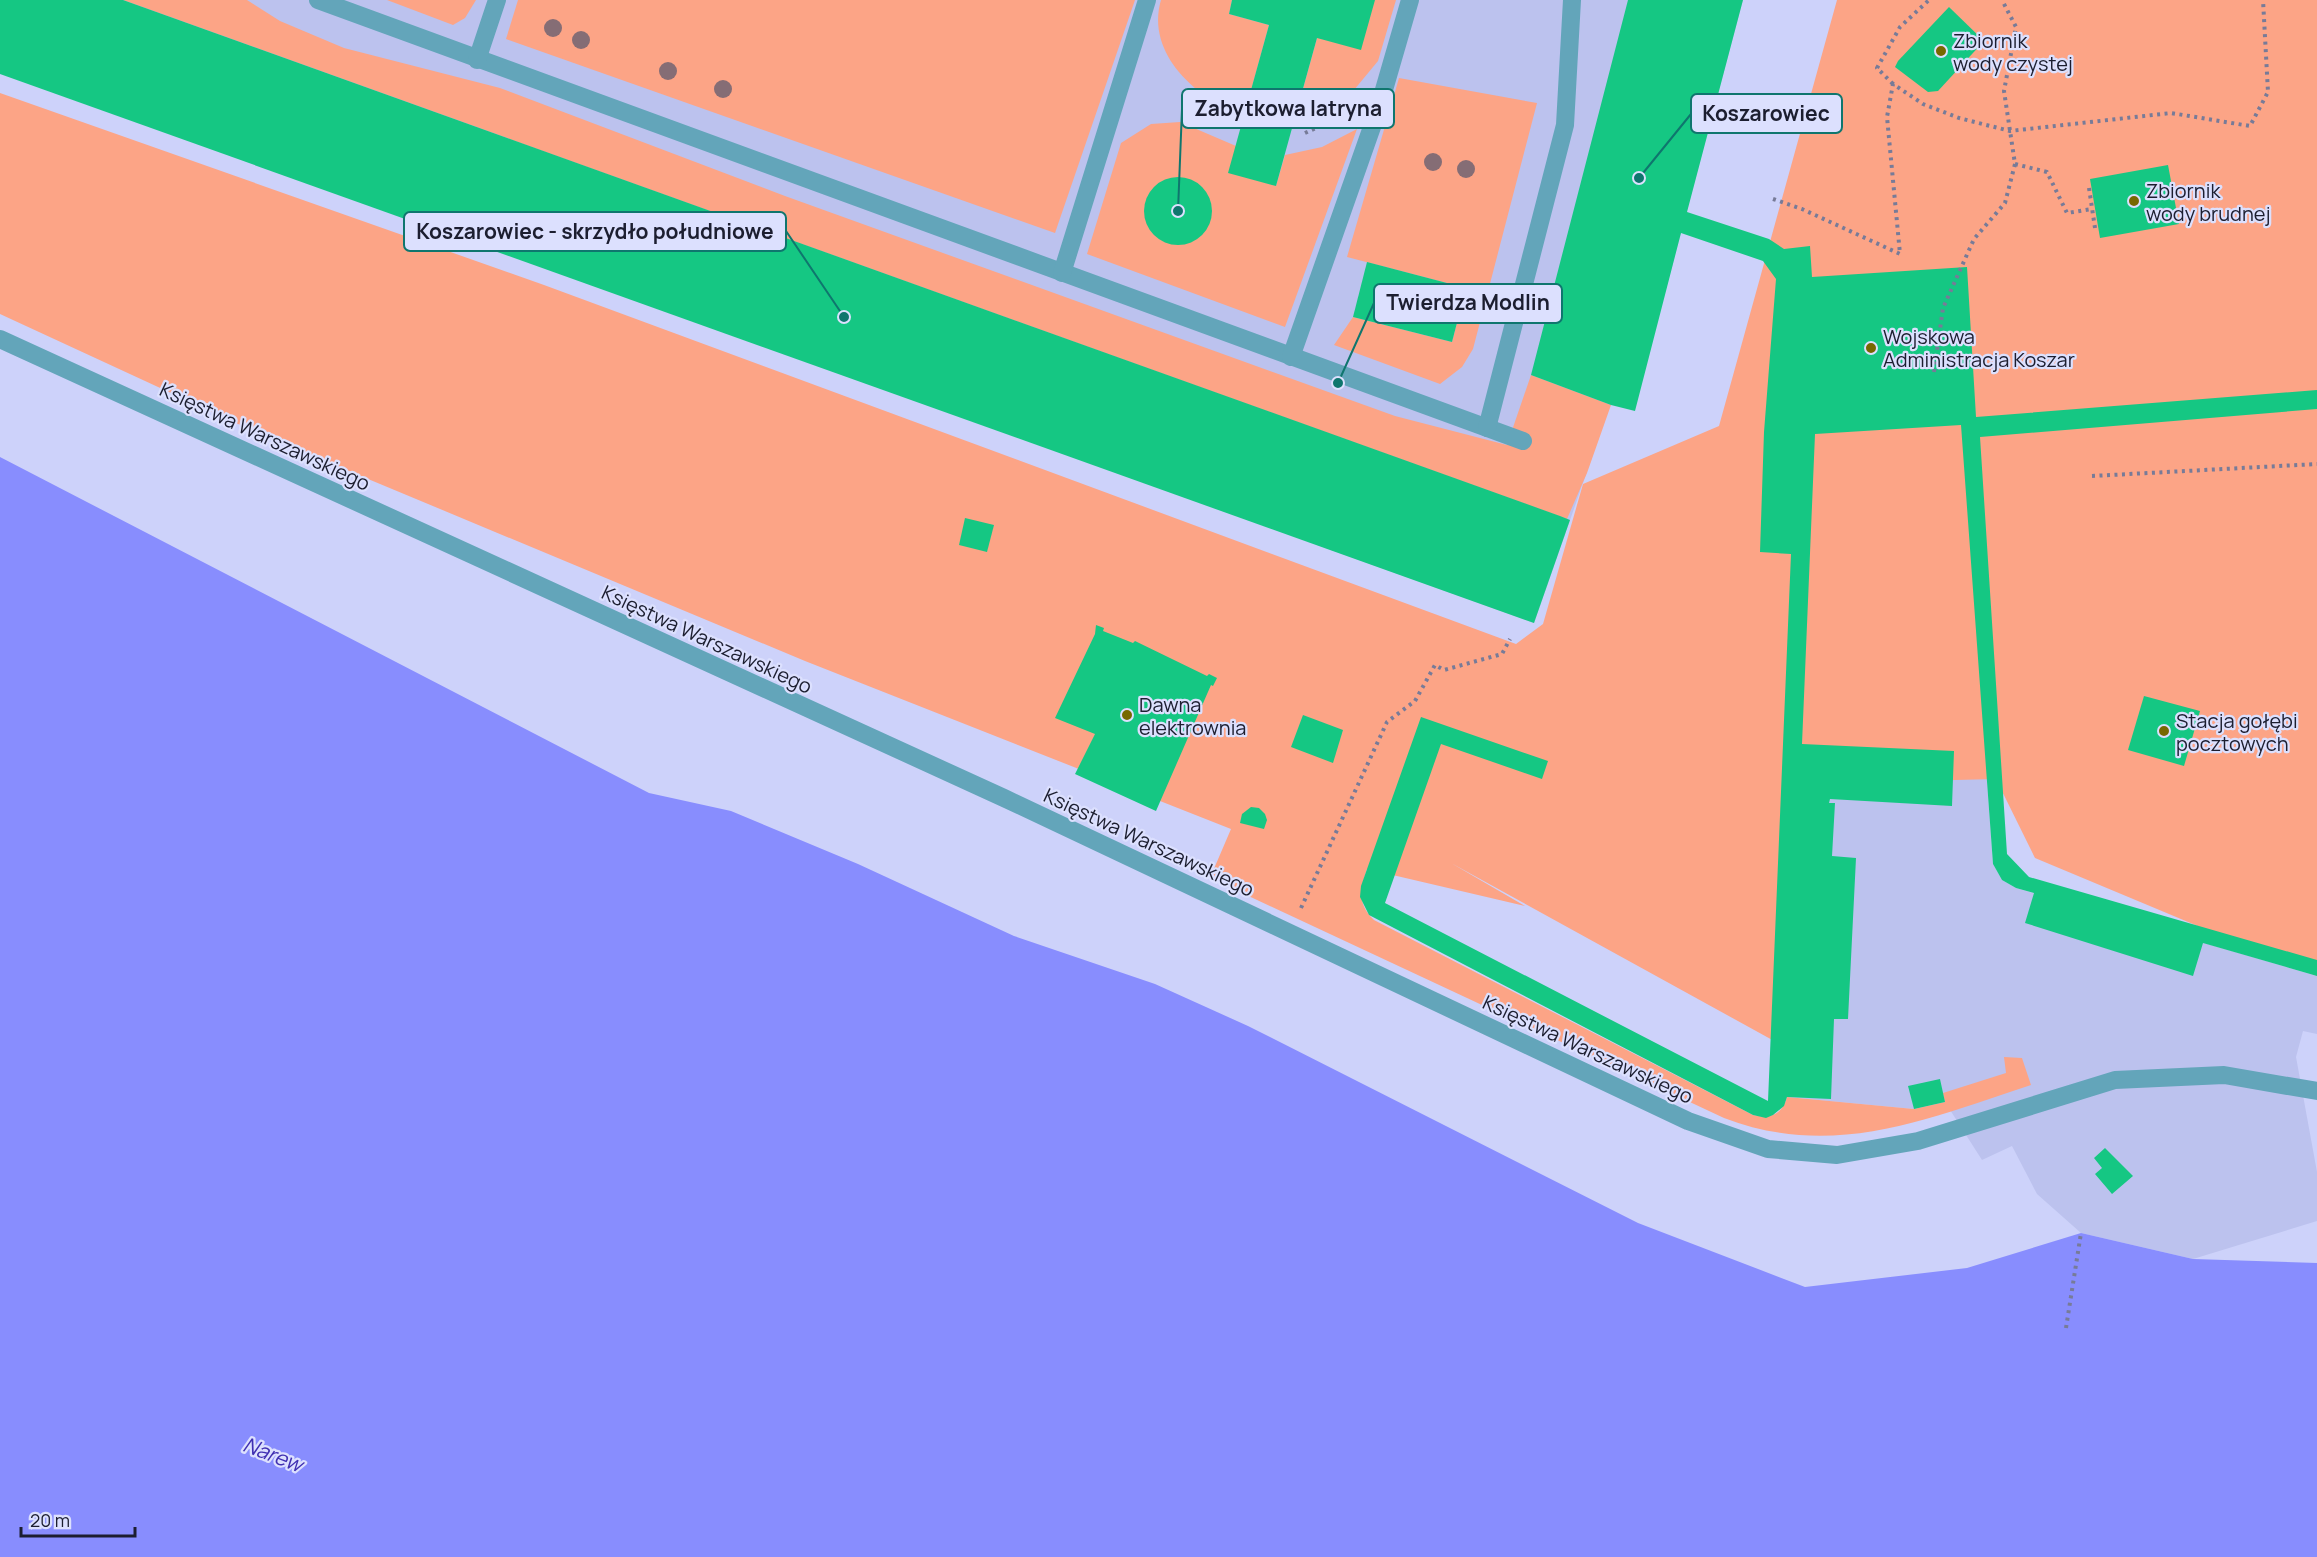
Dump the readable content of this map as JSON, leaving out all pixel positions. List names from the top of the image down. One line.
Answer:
{"streets":{"street":["Księstwa Warszawskiego"]},"water":["Narew"],"places":["Zbiornik wody czystej","Koszarowiec","Zbiornik wody brudnej","Zabytkowa latryna","Koszarowiec - skrzydło południowe","Wojskowa Administracja Koszar","Twierdza Modlin","Dawna elektrownia","Stacja gołębi pocztowych"],"scale_bar":"20 m"}
